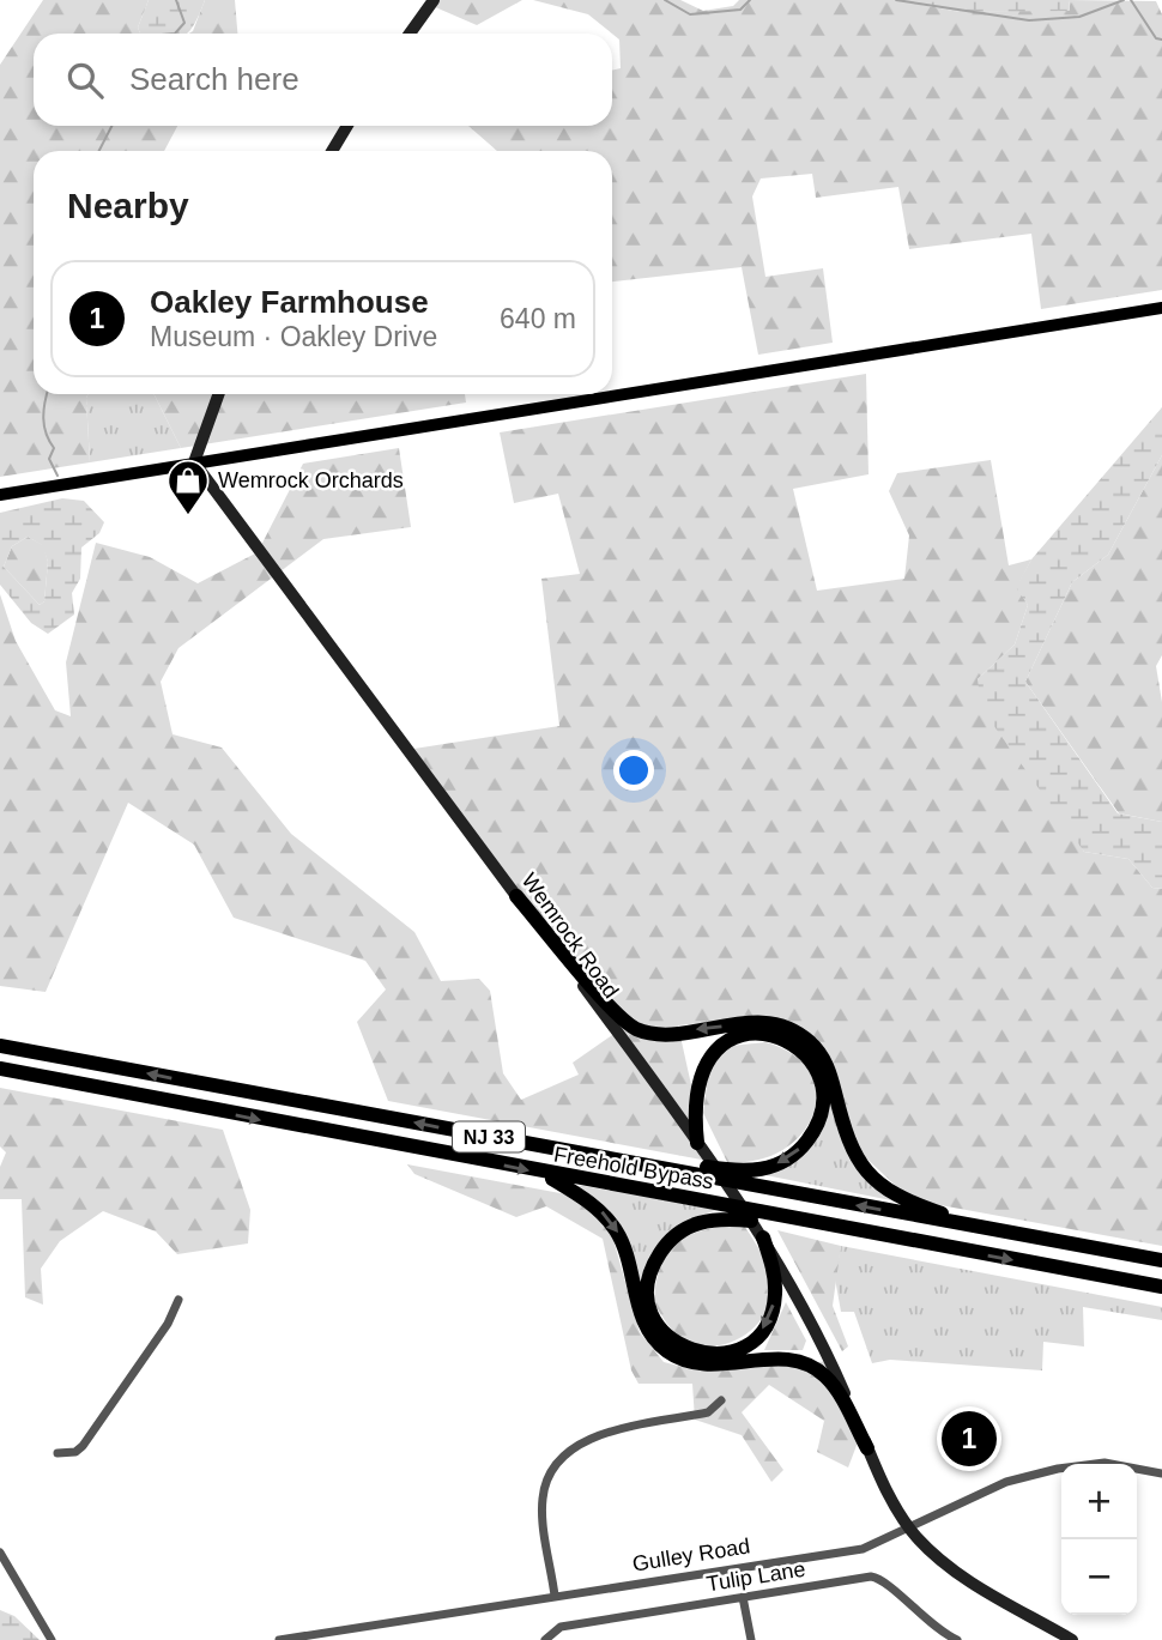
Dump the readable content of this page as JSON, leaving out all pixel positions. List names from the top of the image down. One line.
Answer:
{"streets":{"highway":["NJ 33","Freehold Bypass"],"street":["Wemrock Road","Gulley Road","Tulip Lane"]},"crossings":[["Wemrock Road","Gulley Road"]],"places":{"shop":["Wemrock Orchards"]},"page":{"search":"Search here","heading":"Nearby","list":[{"mark":"1","name":"Oakley Farmhouse","note":"Museum · Oakley Drive","value":"640 m"}],"pins":"1","map_buttons":["+","−"]}}
